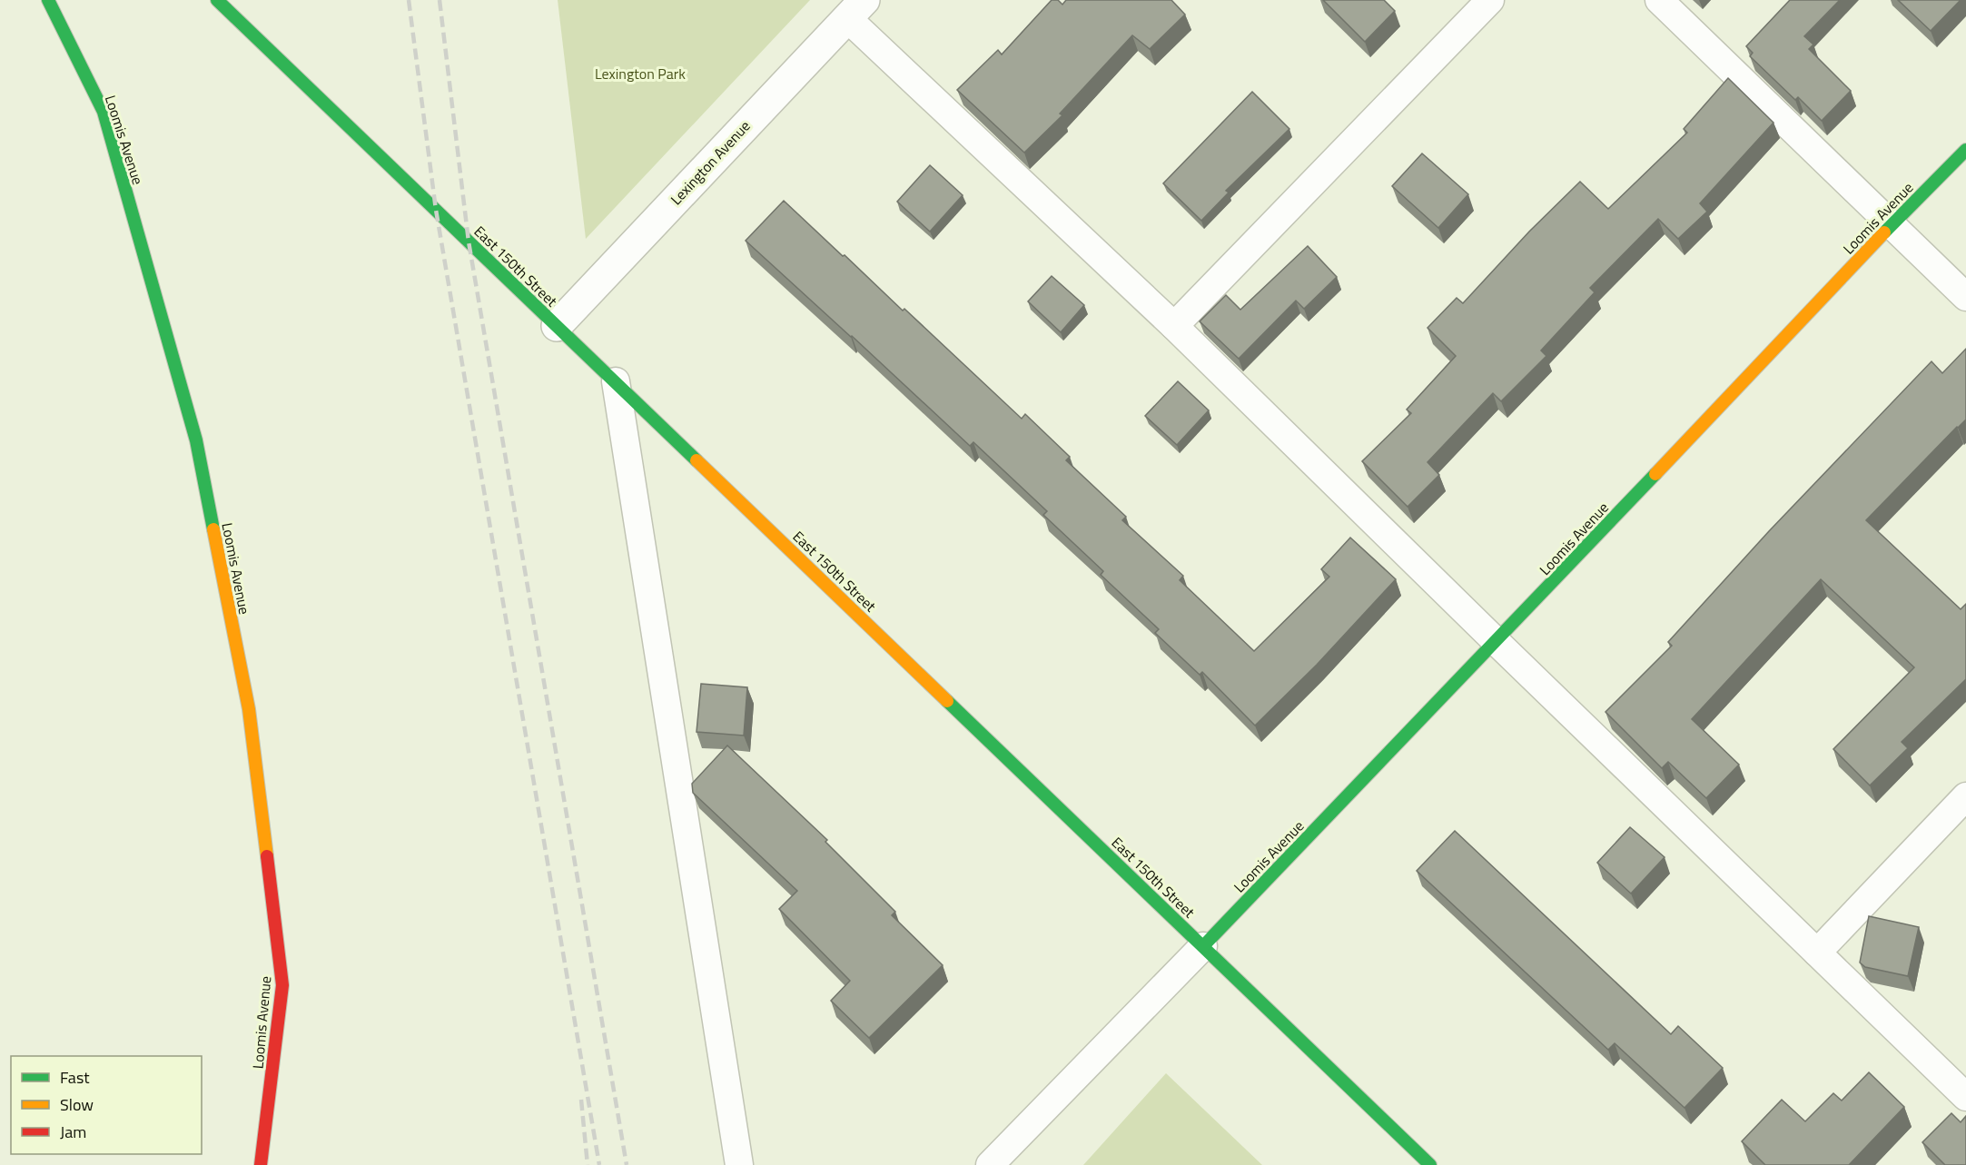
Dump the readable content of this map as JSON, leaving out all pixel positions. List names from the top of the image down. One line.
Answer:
{"streets":{"street":["Loomis Avenue","Lexington Avenue","East 150th Street"]},"crossings":[["Loomis Avenue","East 150th Street"],["Lexington Avenue","East 150th Street"]],"parks":["Lexington Park"],"legend":["Fast","Slow","Jam"]}
